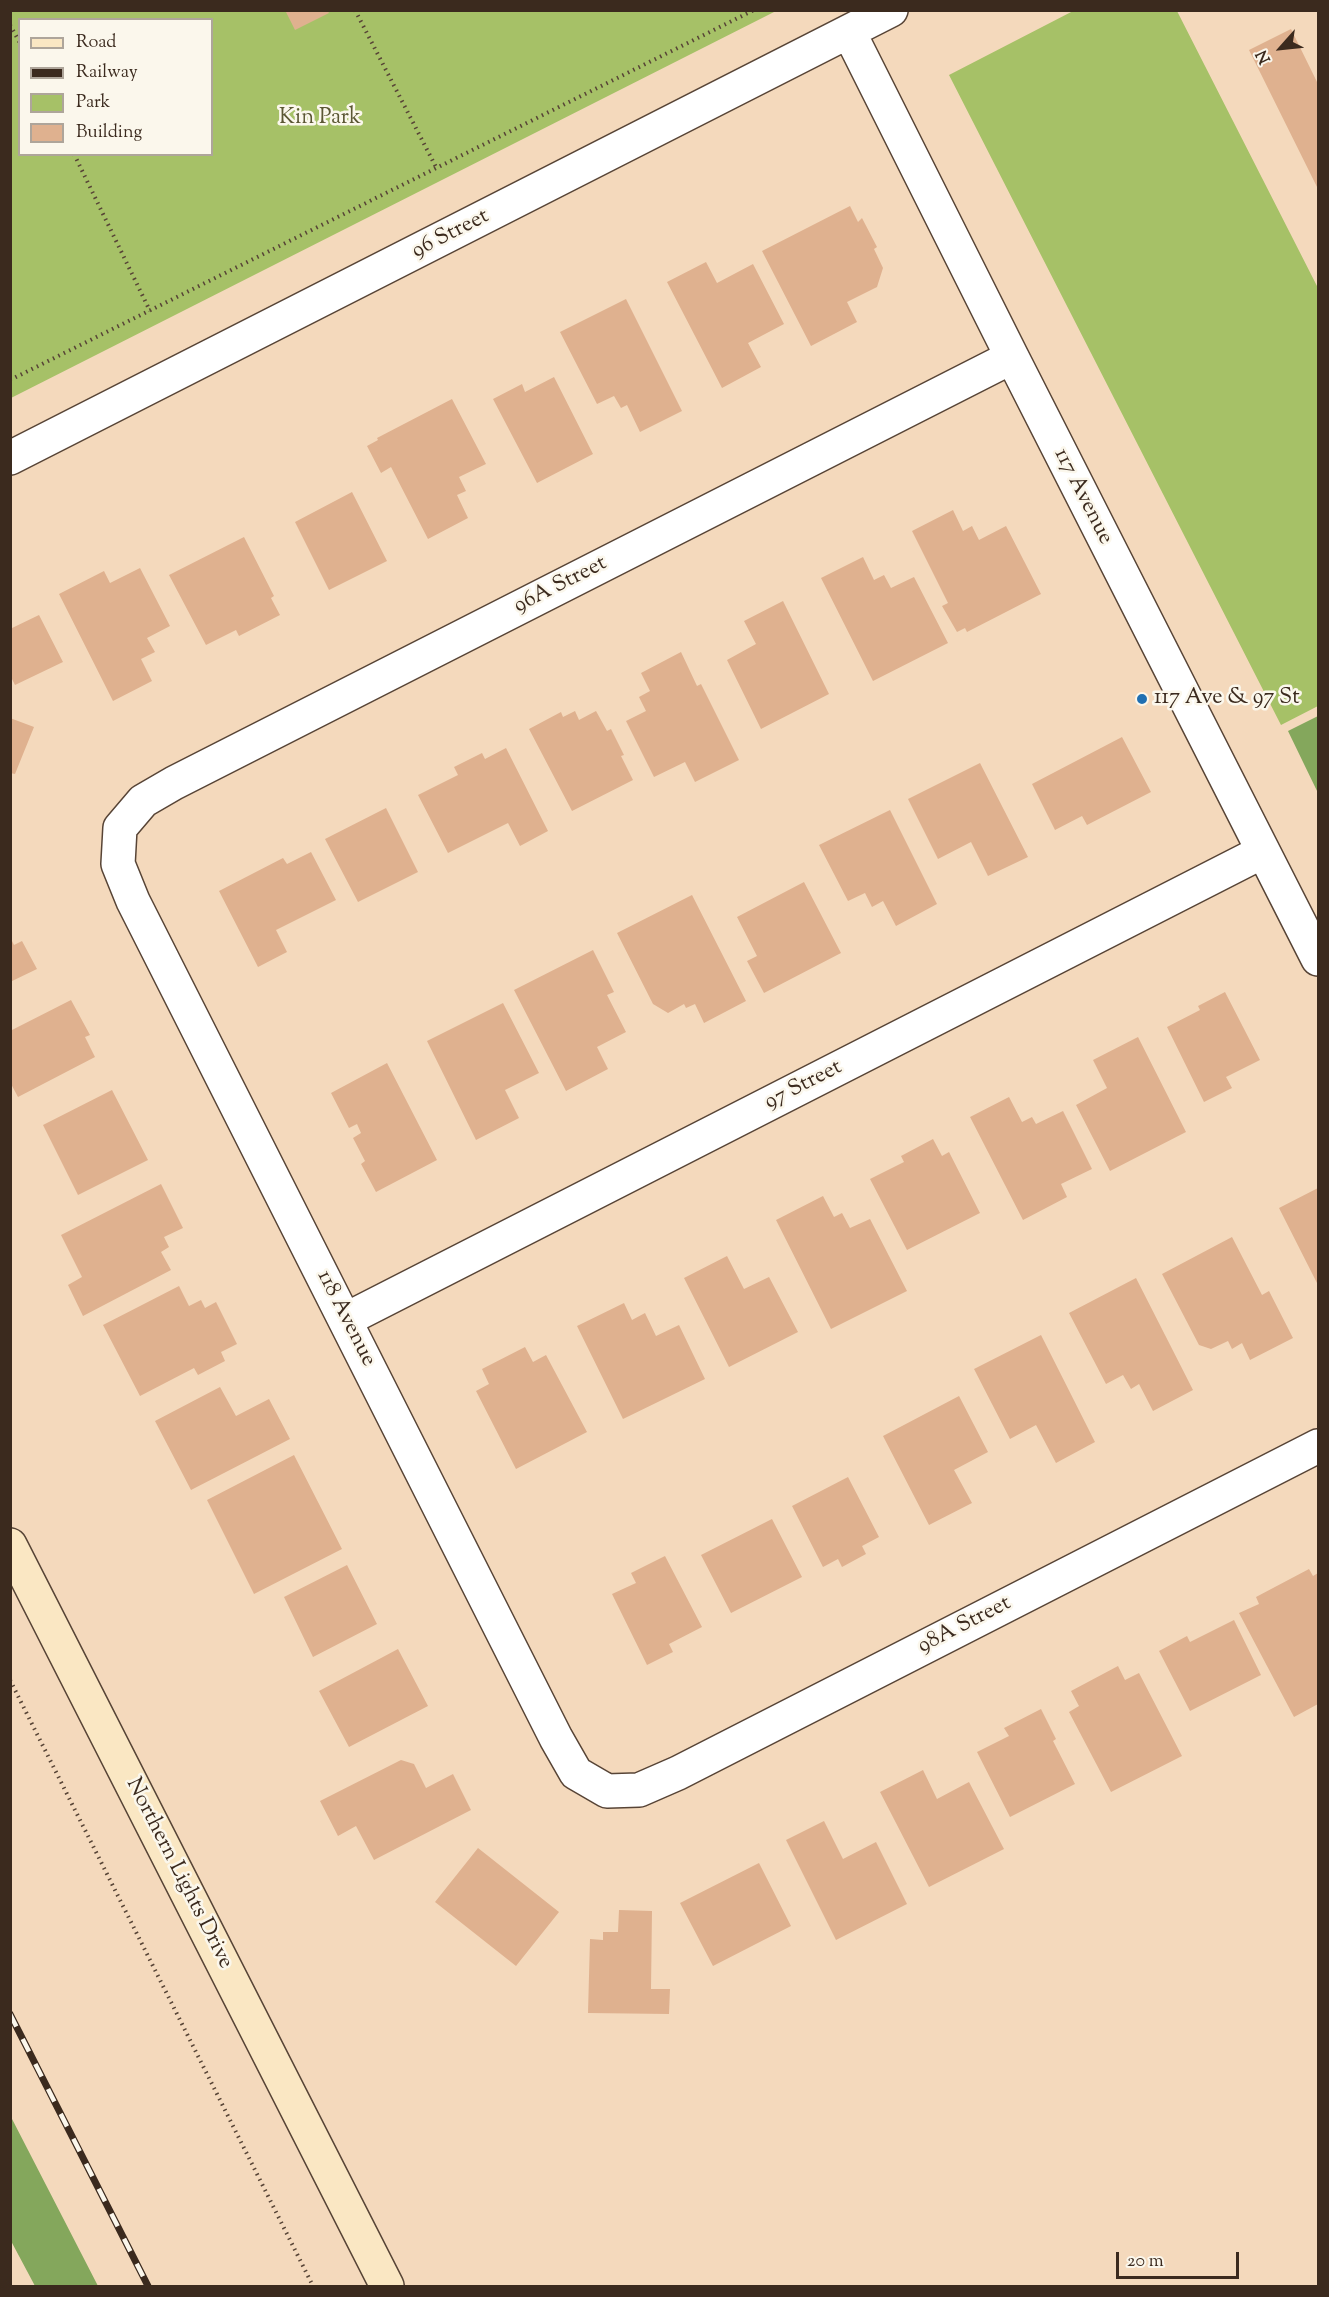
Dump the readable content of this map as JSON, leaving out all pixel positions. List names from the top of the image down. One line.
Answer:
{"streets":{"main road":["Northern Lights Drive"],"street":["96 Street","117 Avenue","96A Street","97 Street","118 Avenue","98A Street"]},"crossings":[["96 Street","117 Avenue"],["117 Avenue","96A Street"],["117 Avenue","97 Street"],["96A Street","118 Avenue"],["97 Street","118 Avenue"],["118 Avenue","98A Street"]],"parks":["Kin Park"],"places":["117 Ave & 97 St"],"legend":["Road","Railway","Park","Building"],"scale_bar":"20 m","north":"bottom left"}
